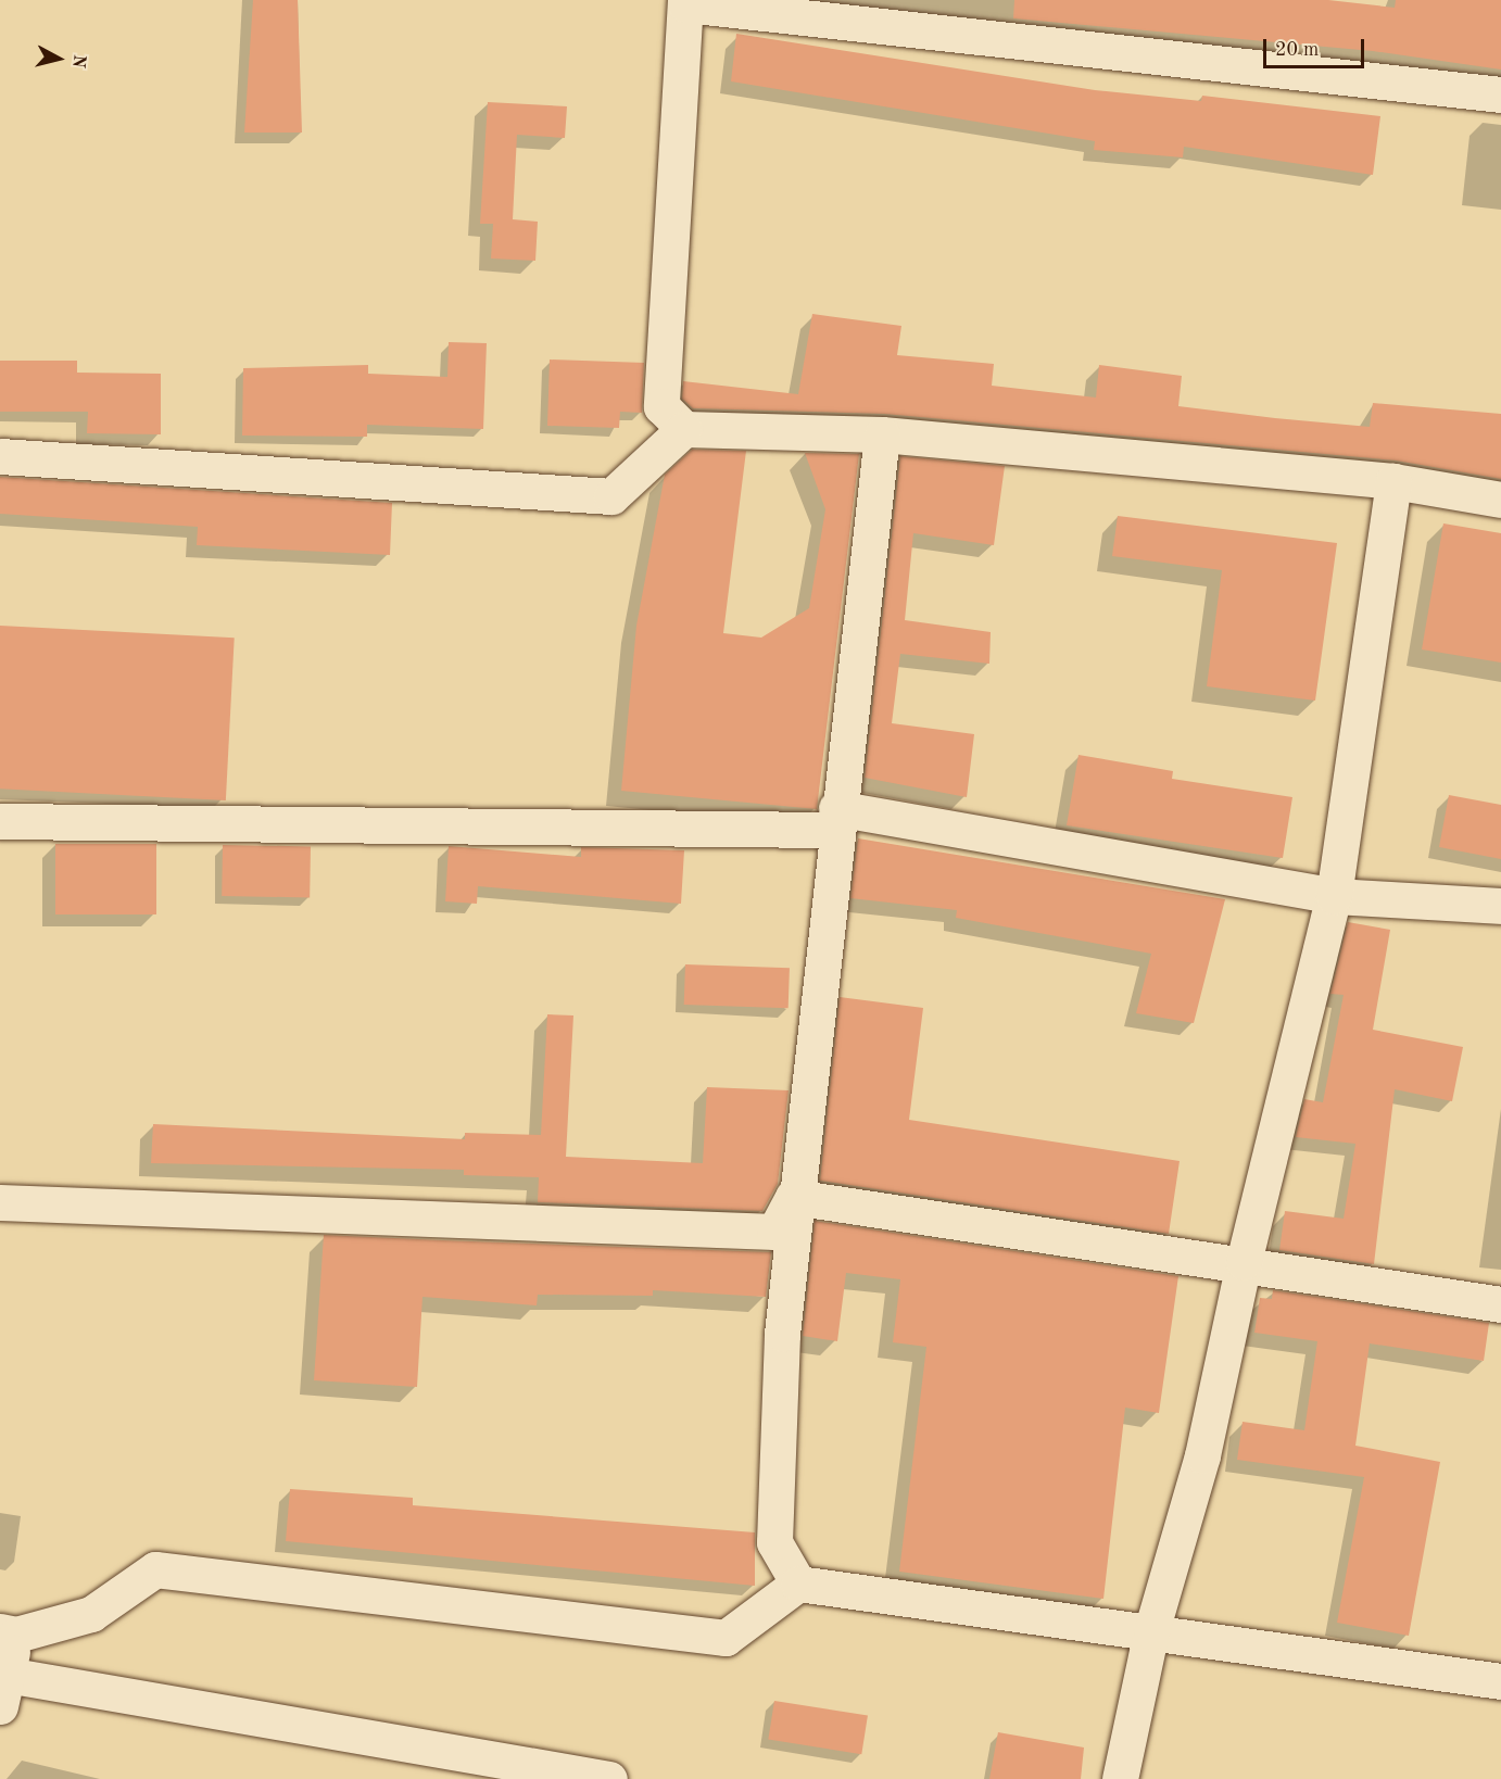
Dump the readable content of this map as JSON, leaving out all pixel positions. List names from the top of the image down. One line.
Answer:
{"scale_bar":"20 m","north":"right"}
